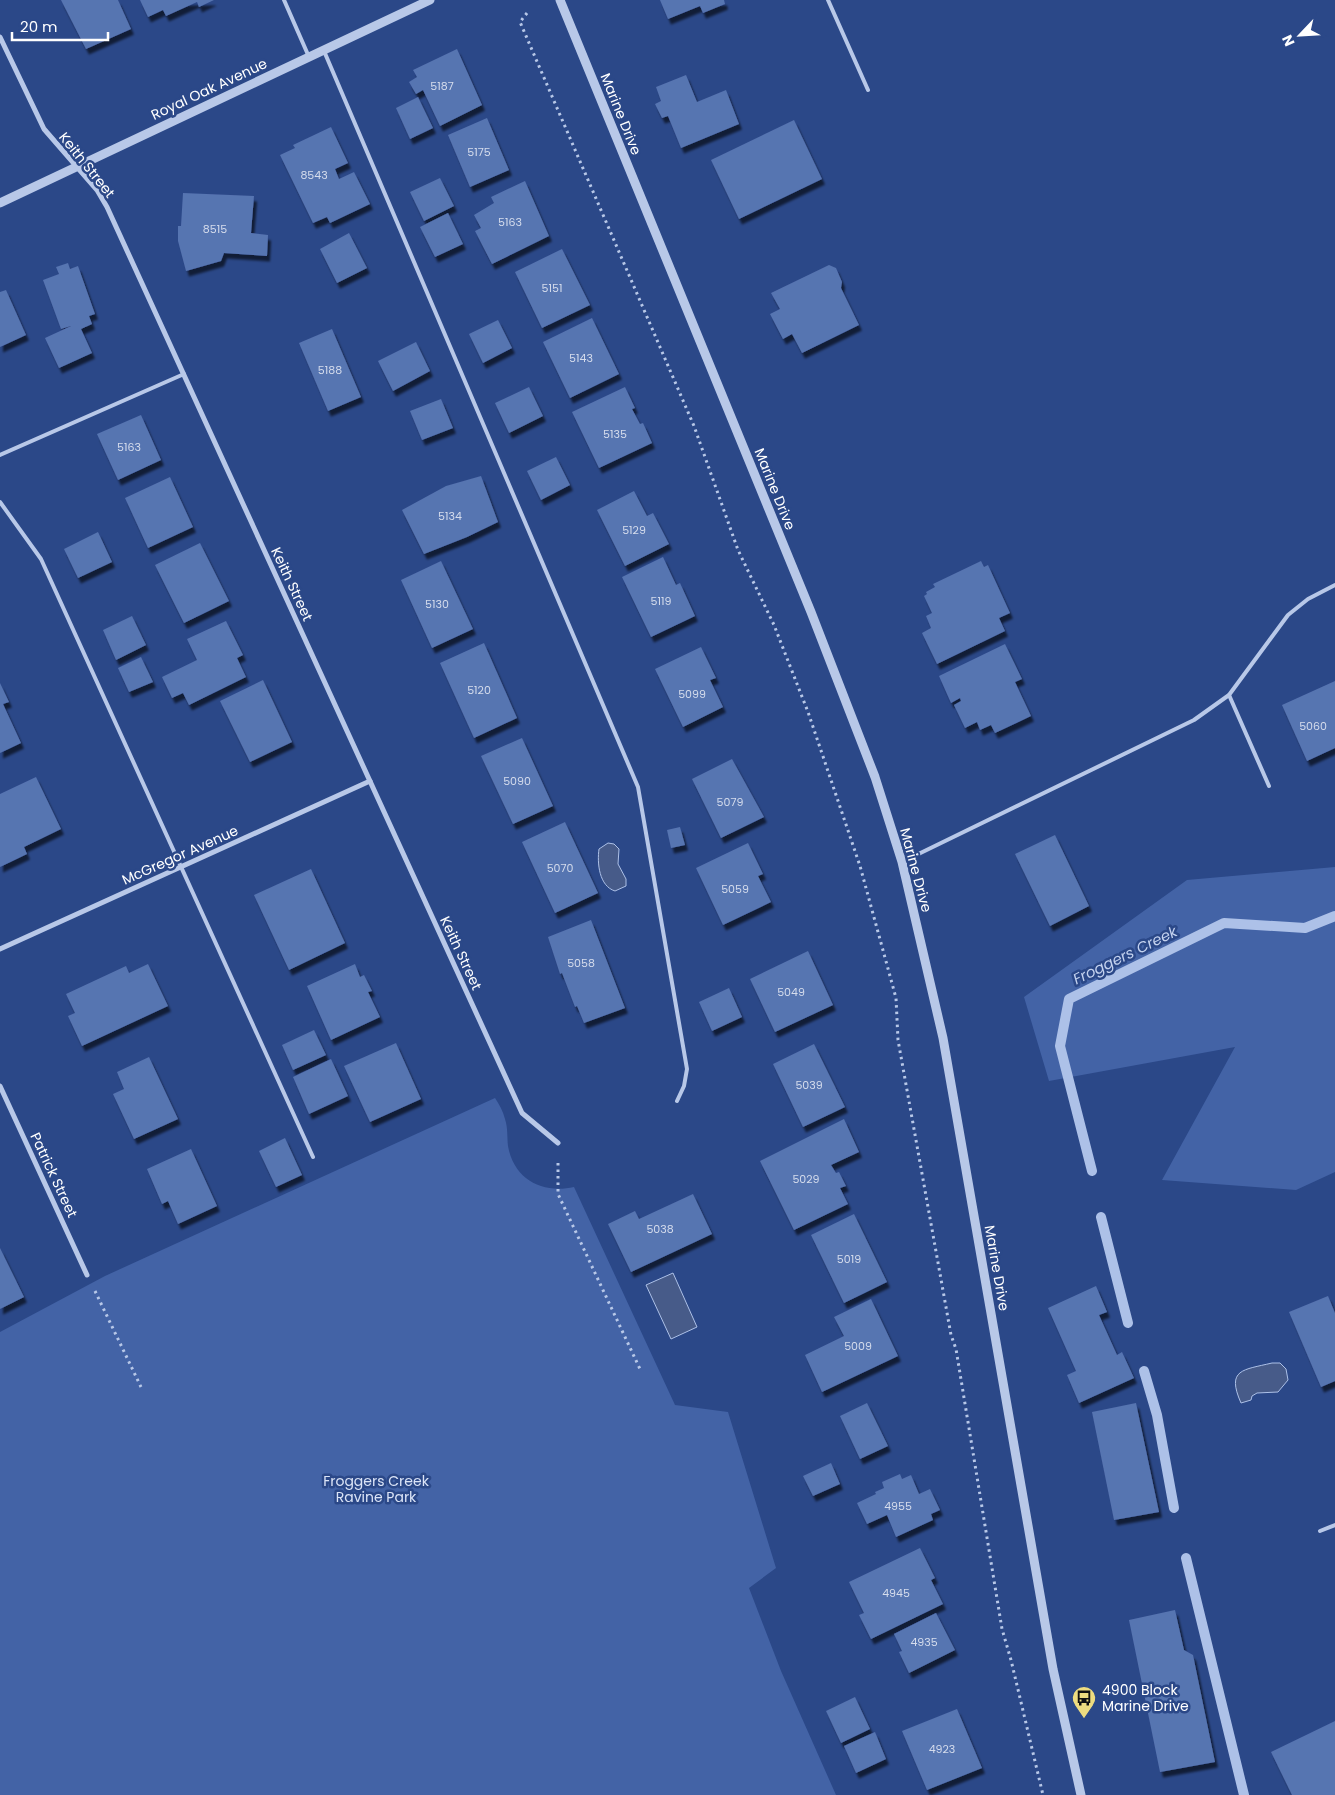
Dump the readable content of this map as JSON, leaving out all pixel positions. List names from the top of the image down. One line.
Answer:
{"streets":{"street":["Royal Oak Avenue","Marine Drive","Keith Street","McGregor Avenue","Patrick Street"]},"crossings":[["Royal Oak Avenue","Keith Street"],["Keith Street","McGregor Avenue"]],"water":["Froggers Creek"],"parks":["Froggers Creek Ravine Park"],"places":{"bus stop":["4900 Block Marine Drive"]},"house_numbers":["5187","5175","8543","5163","8515","5151","5143","5188","5135","5163","5134","5129","5119","5130","5120","5099","5060","5090","5079","5070","5059","5058","5049","5039","5029","5038","5019","5009","4955","4945","4935","4923"],"scale_bar":"20 m","north":"bottom left"}
